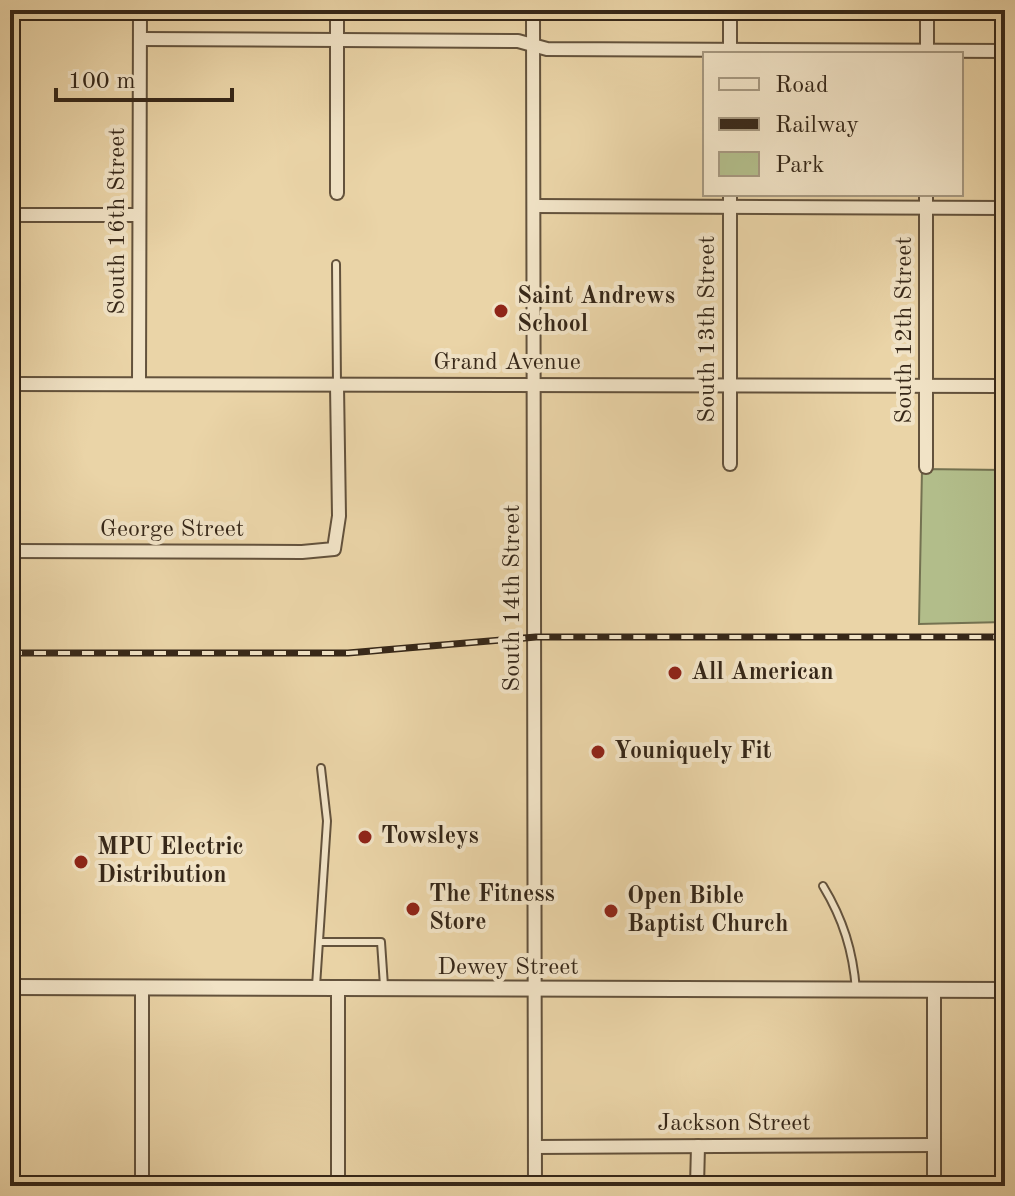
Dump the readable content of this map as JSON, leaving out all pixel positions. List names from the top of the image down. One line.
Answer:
{"streets":{"street":["South 16th Street","South 13th Street","South 12th Street","Grand Avenue","George Street","South 14th Street","Dewey Street","Jackson Street"]},"crossings":[["South 16th Street","Grand Avenue"],["South 13th Street","Grand Avenue"],["South 12th Street","Grand Avenue"],["Grand Avenue","George Street"],["Grand Avenue","South 14th Street"],["South 14th Street","Dewey Street"],["South 14th Street","Jackson Street"]],"places":["Saint Andrews School","All American","Youniquely Fit","Towsleys","MPU Electric Distribution","The Fitness Store","Open Bible Baptist Church"],"legend":["Road","Railway","Park"],"scale_bar":"100 m"}
